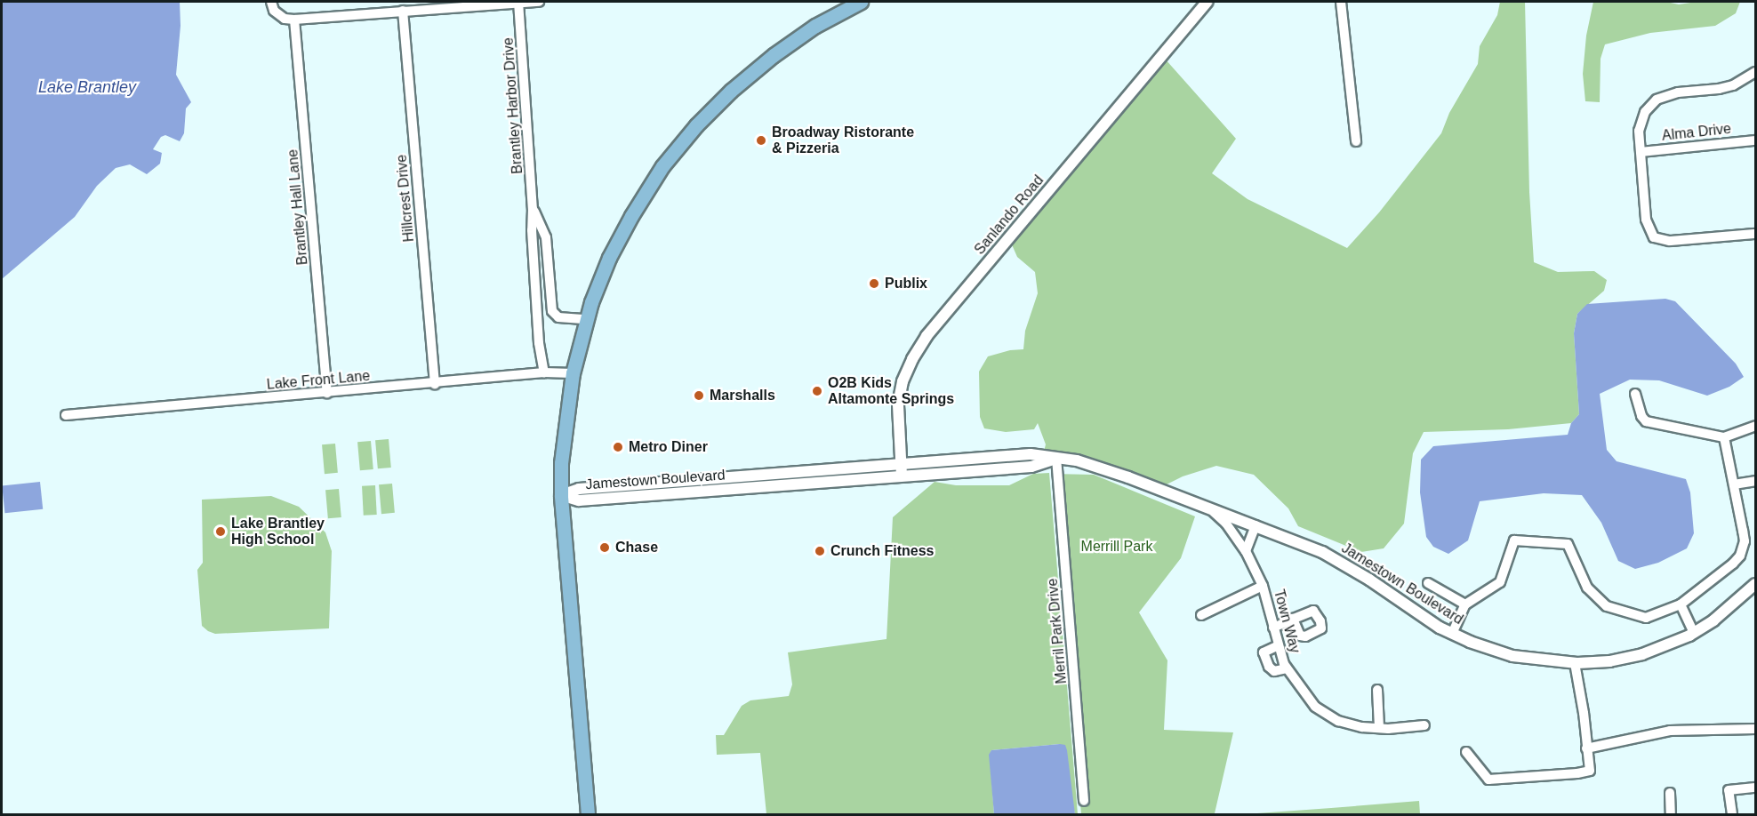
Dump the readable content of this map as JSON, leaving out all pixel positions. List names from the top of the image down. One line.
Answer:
{"streets":{"street":["Brantley Harbor Drive","Alma Drive","Hillcrest Drive","Brantley Hall Lane","Sanlando Road","Lake Front Lane","Jamestown Boulevard","Town Way","Merril Park Drive"]},"crossings":[["Brantley Harbor Drive","Lake Front Lane"],["Hillcrest Drive","Lake Front Lane"],["Brantley Hall Lane","Lake Front Lane"],["Sanlando Road","Jamestown Boulevard"],["Jamestown Boulevard","Town Way"],["Jamestown Boulevard","Merril Park Drive"]],"water":["Lake Brantley"],"parks":["Merrill Park"],"places":["Broadway Ristorante & Pizzeria","Publix","O2B Kids Altamonte Springs","Marshalls","Metro Diner","Lake Brantley High School","Chase","Crunch Fitness"]}
